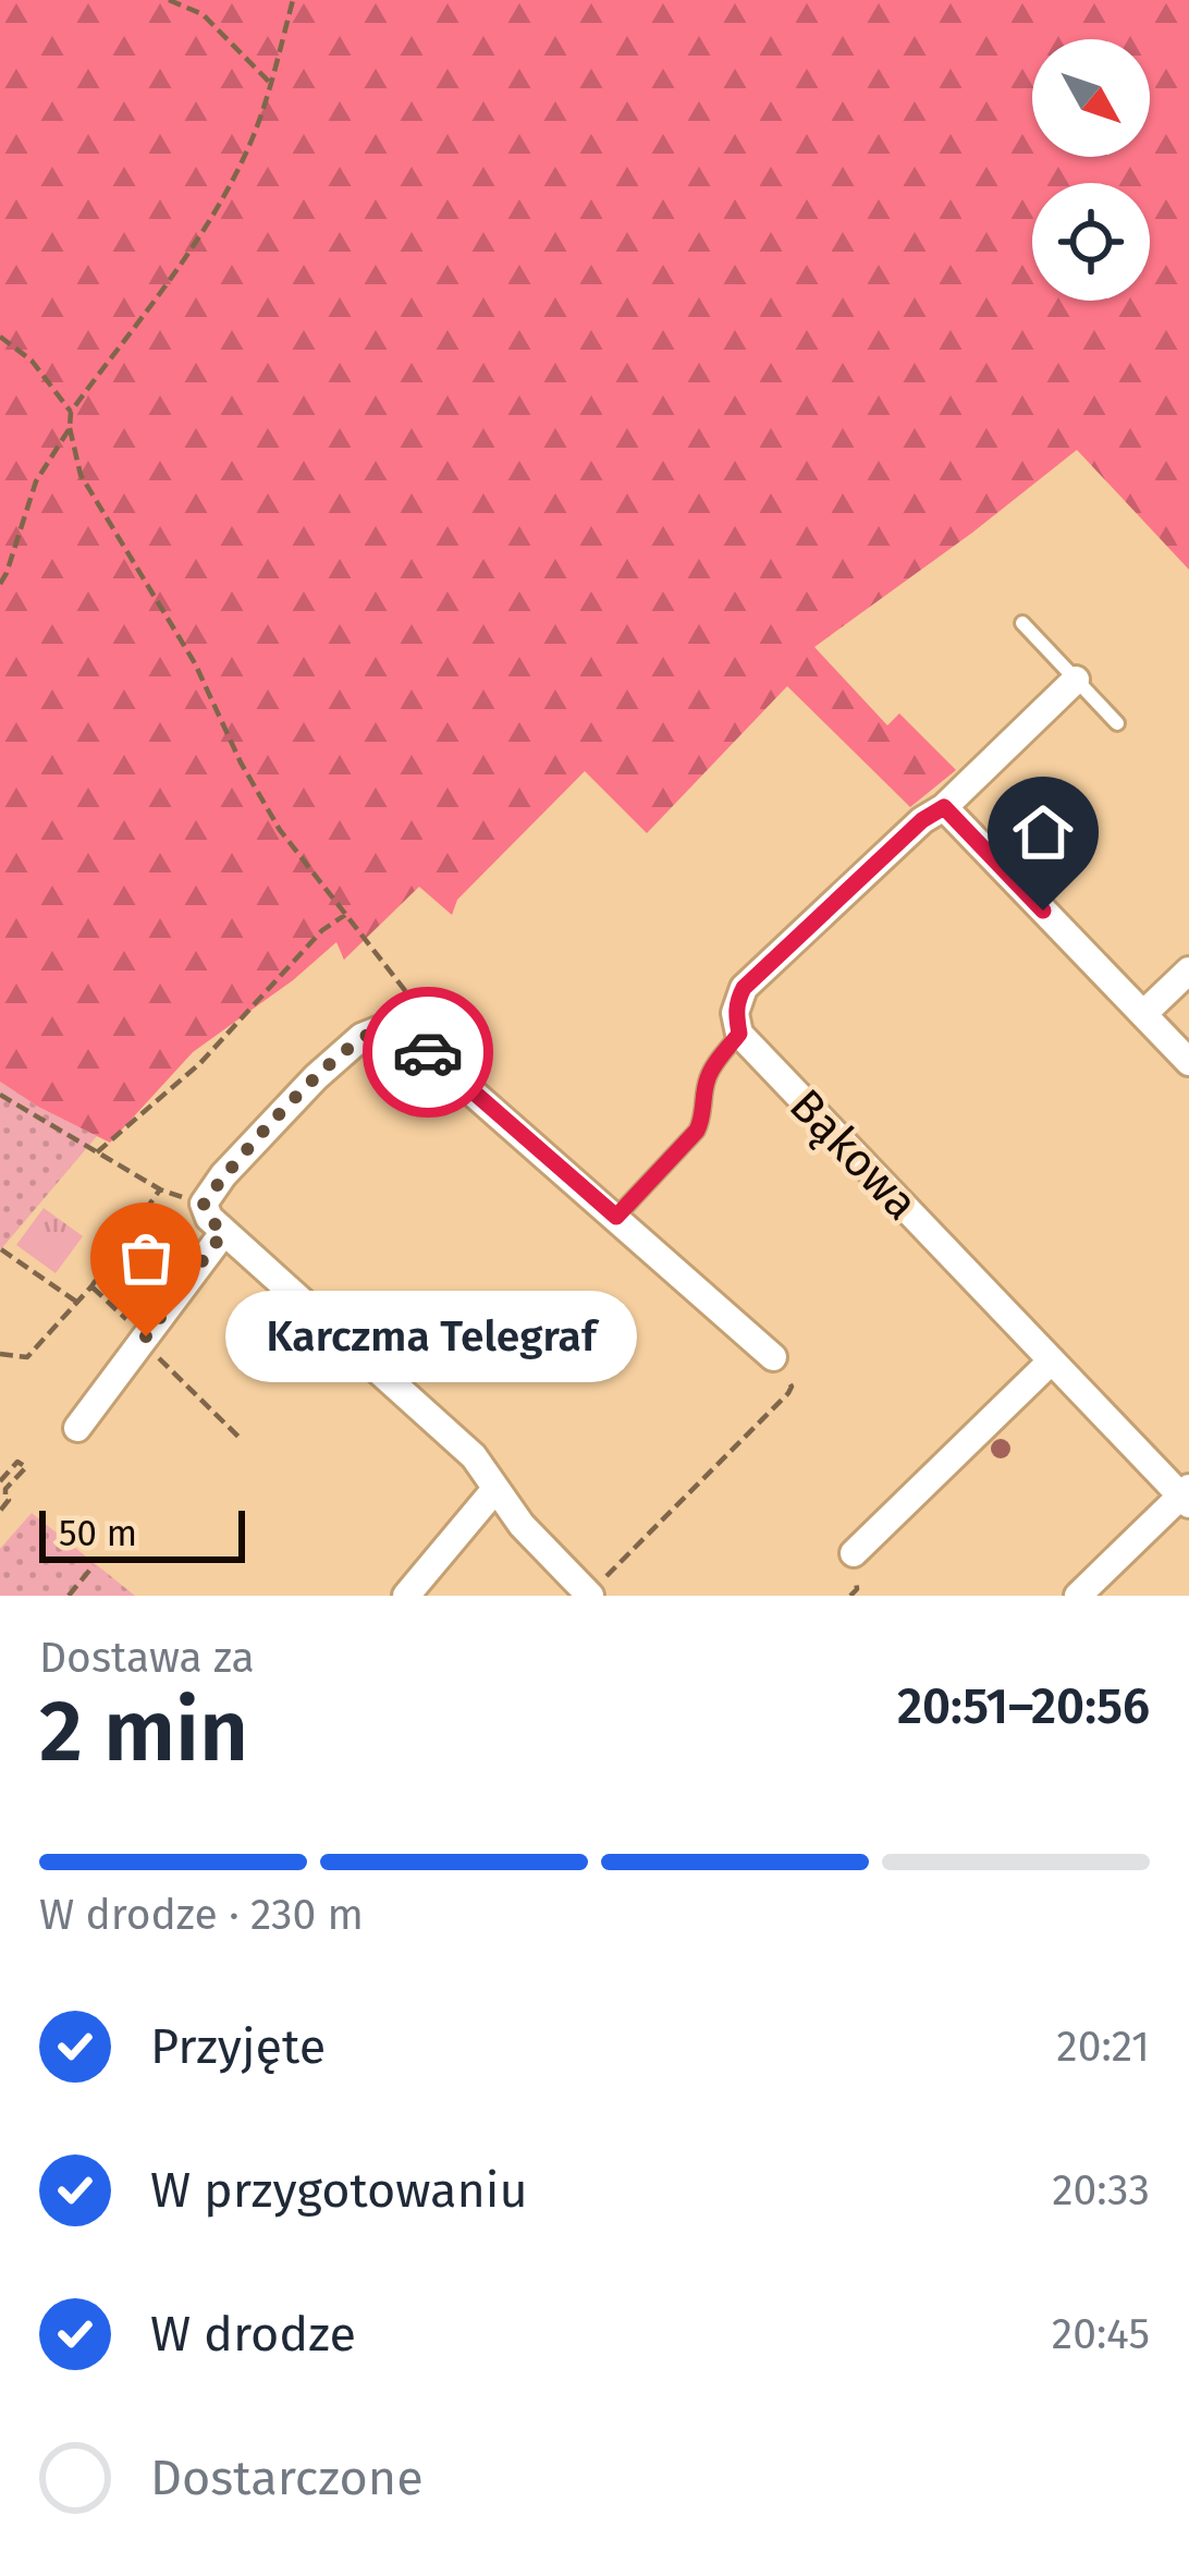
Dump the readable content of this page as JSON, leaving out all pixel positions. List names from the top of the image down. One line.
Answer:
{"streets":{"street":["Bąkowa"]},"places":["Karczma Telegraf"],"scale_bar":"50 m","north":"bottom right","page":{"bubble":"Karczma Telegraf","scale":"50 m","heading":["2 min","Dostawa za","20:51–20:56"],"bar":"W drodze · 230 m","list":[["Przyjęte","20:21"],["W przygotowaniu","20:33"],["W drodze","20:45"],"Dostarczone"]}}
